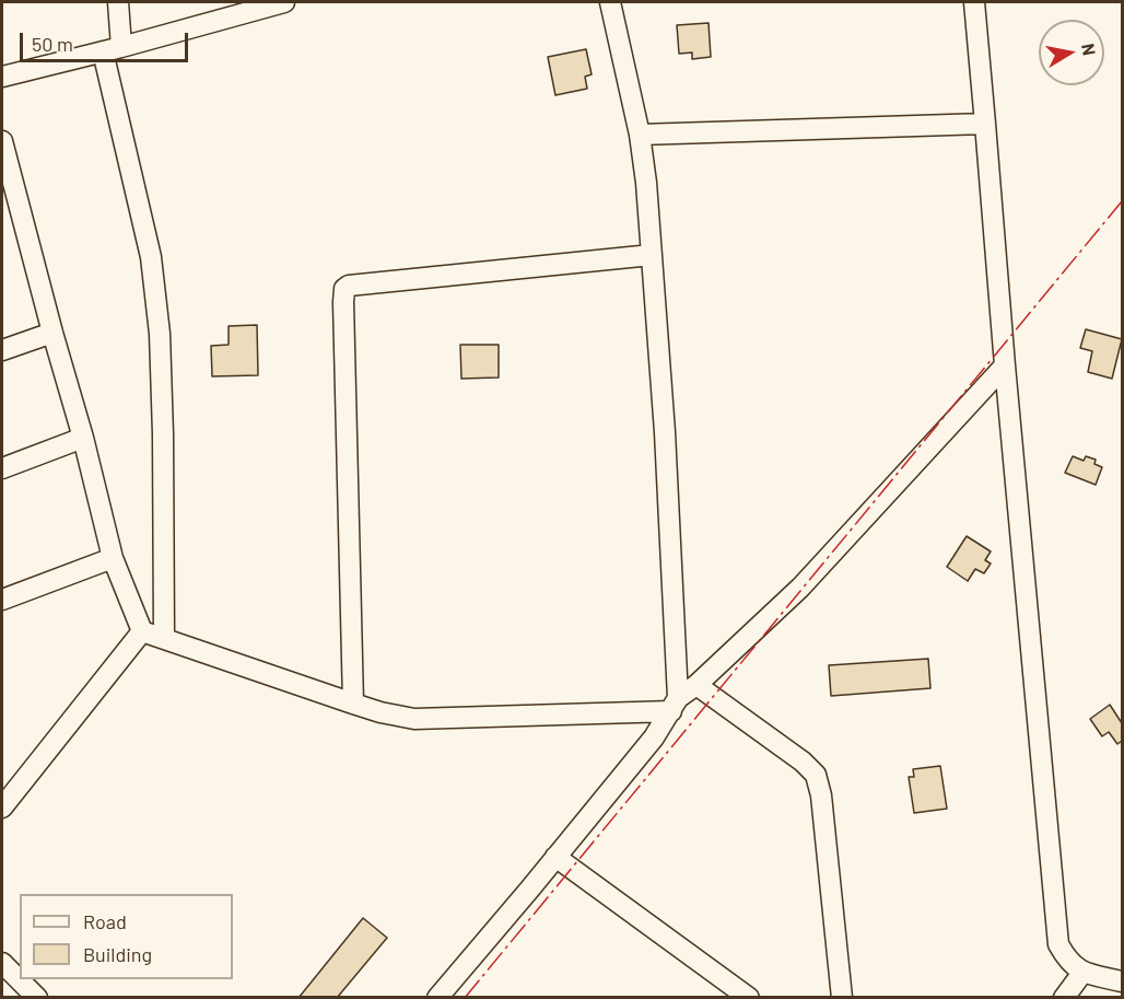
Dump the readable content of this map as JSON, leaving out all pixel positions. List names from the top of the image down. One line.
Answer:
{"legend":["Road","Building"],"scale_bar":"50 m","north":"right"}
